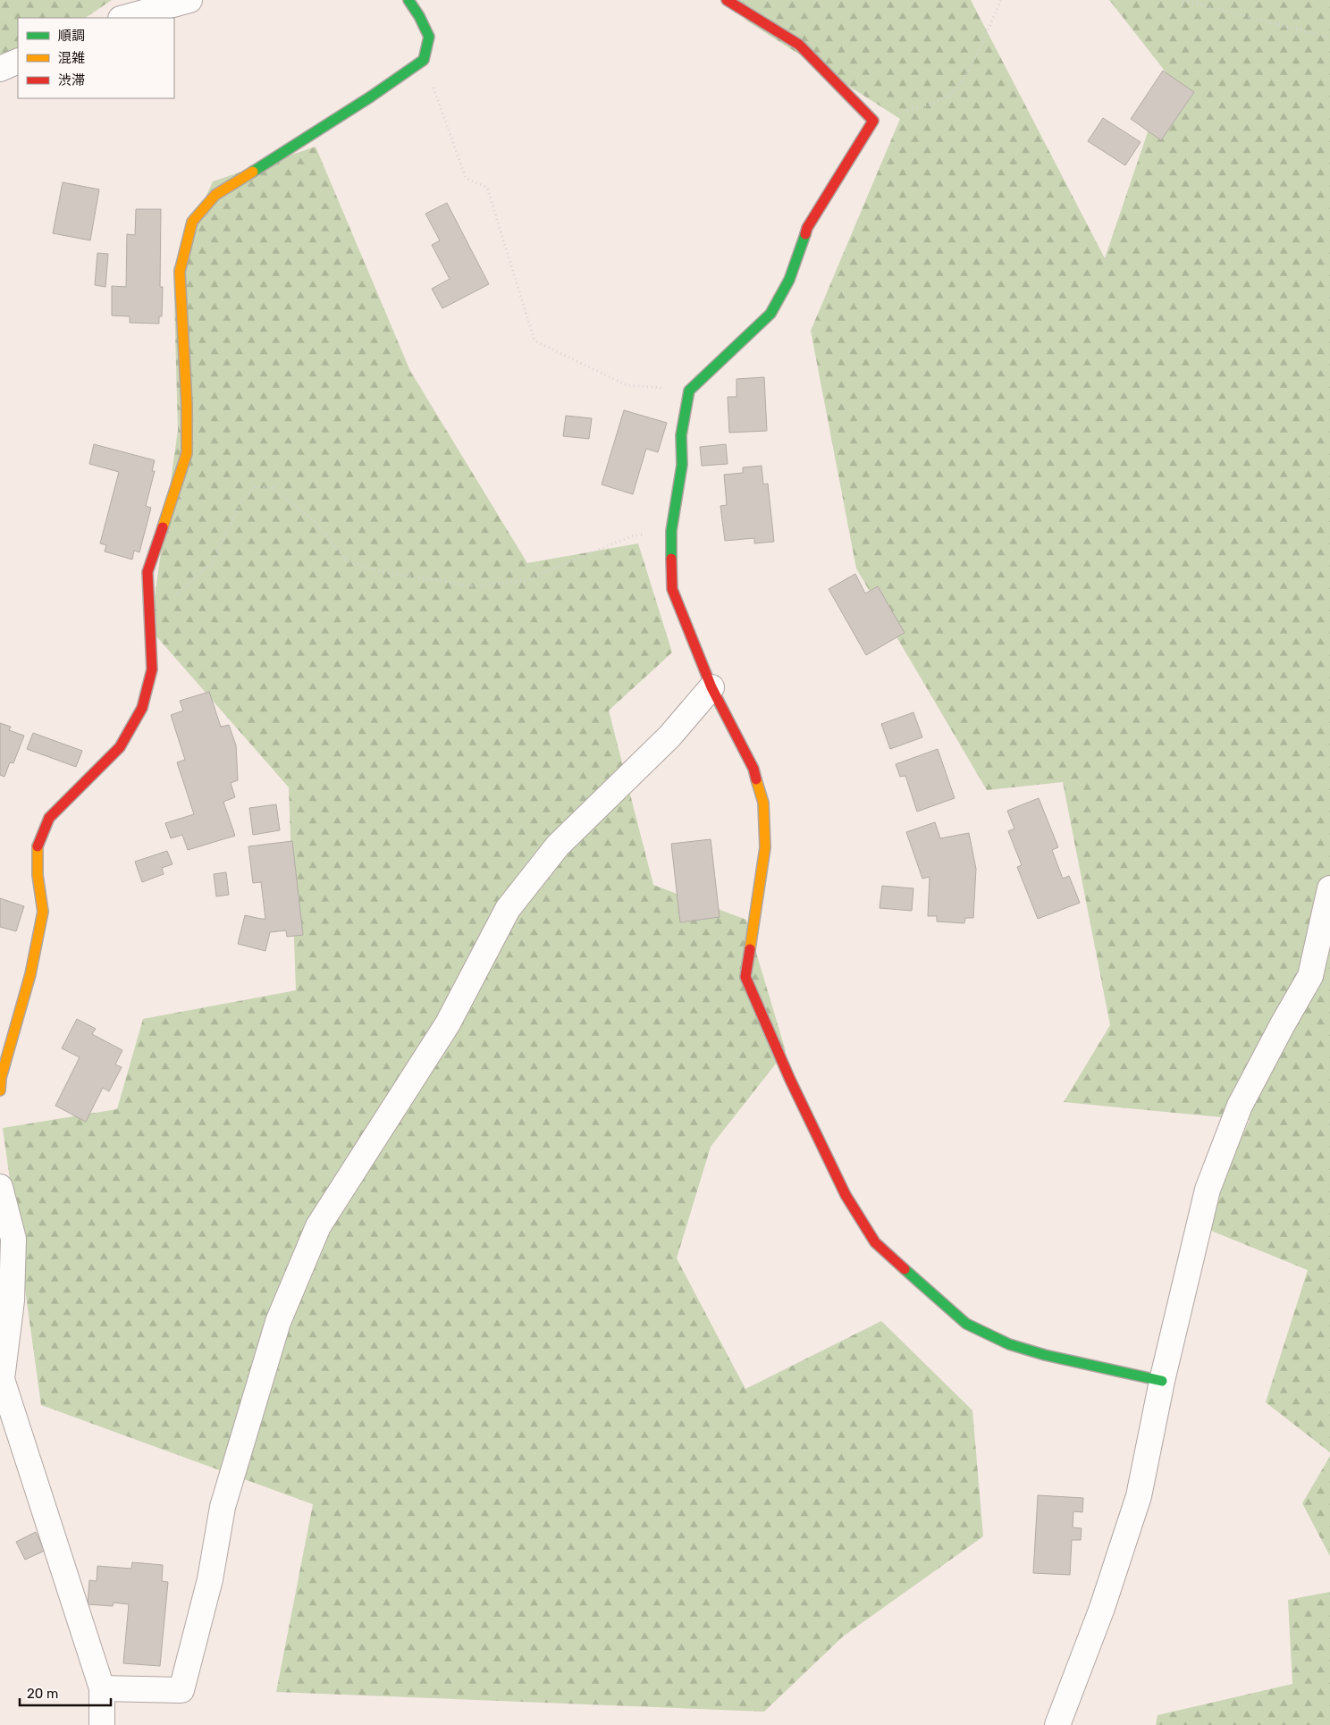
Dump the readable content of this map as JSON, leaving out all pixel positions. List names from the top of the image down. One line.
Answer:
{"legend":["順調","混雑","渋滞"],"scale_bar":"20 m"}
